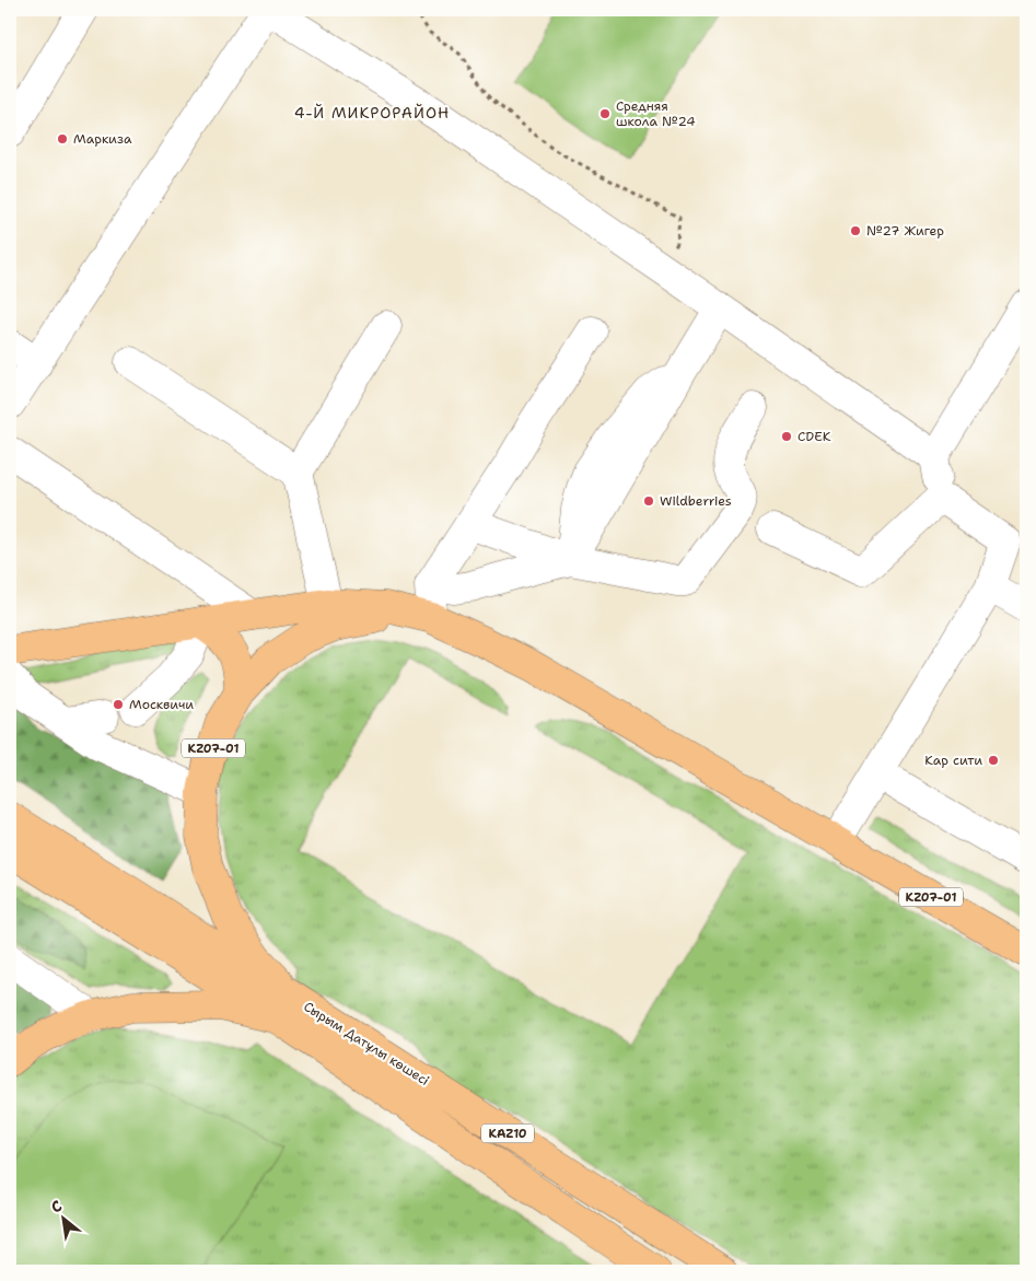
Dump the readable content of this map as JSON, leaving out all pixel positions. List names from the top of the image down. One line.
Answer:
{"streets":{"main road":["KZ07-01","Сырым Датұлы көшесі","KAZ10"]},"crossings":[["KZ07-01","Сырым Датұлы көшесі"]],"districts":["4-Й МИКРОРАЙОН"],"places":["Средняя школа №24","Маркиза","№27 Жигер","CDEK","Wildberries","Москвичи","Кар сити"],"north":"top left"}
